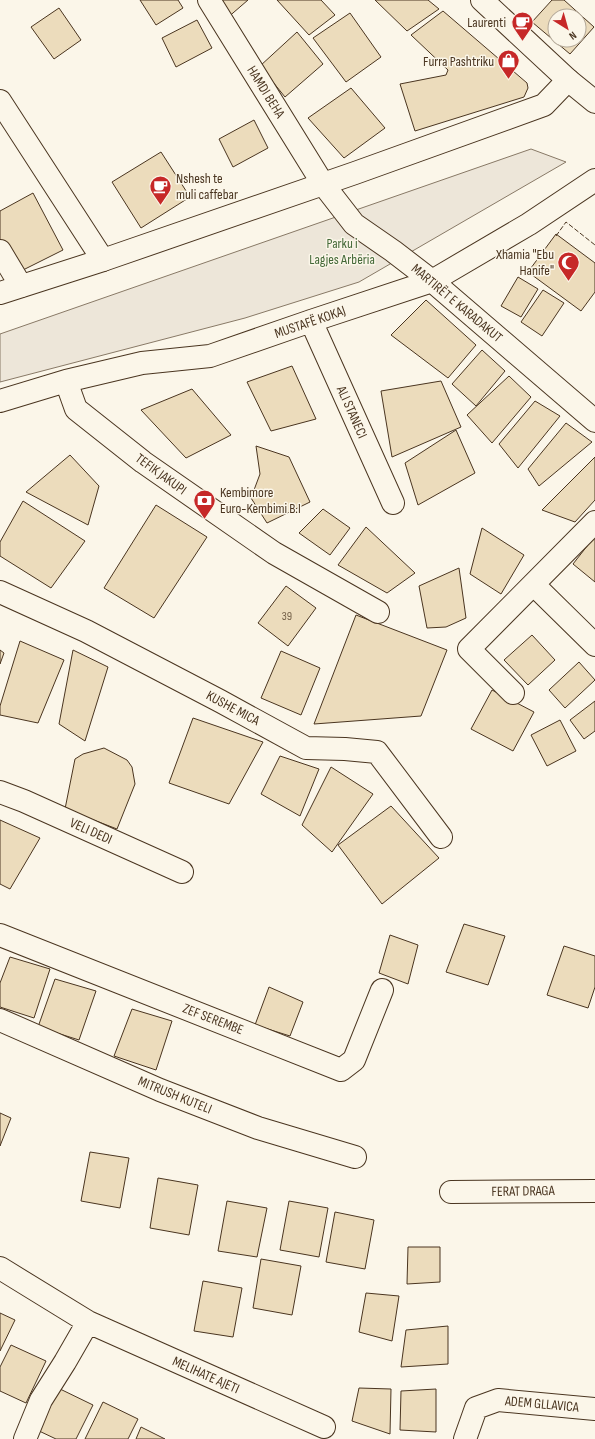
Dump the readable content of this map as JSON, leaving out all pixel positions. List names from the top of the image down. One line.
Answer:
{"streets":{"street":["HAMDI BEHA","MARTIRËT E KARADAKUT","MUSTAFË KOKAJ","ALI STANECI","TEFIK JAKUPI","KUSHE MICA","VELI DEDI","ZEF SEREMBE","MITRUSH KUTELI","FERAT DRAGA","MELIHATE AJETI","ADEM GLLAVICA"]},"crossings":[["HAMDI BEHA","MARTIRËT E KARADAKUT"],["MARTIRËT E KARADAKUT","MUSTAFË KOKAJ"],["MUSTAFË KOKAJ","ALI STANECI"],["MUSTAFË KOKAJ","TEFIK JAKUPI"]],"parks":["Parku i Lagjes Arbëria"],"places":{"cafe":["Laurenti","Nshesh te muli caffebar"],"shop":["Furra Pashtriku"],"mosque":["Xhamia \"Ebu Hanife\""],"bank":["Kembimore Euro-Kembimi B.I"]},"house_numbers":["39"],"north":"bottom right"}
